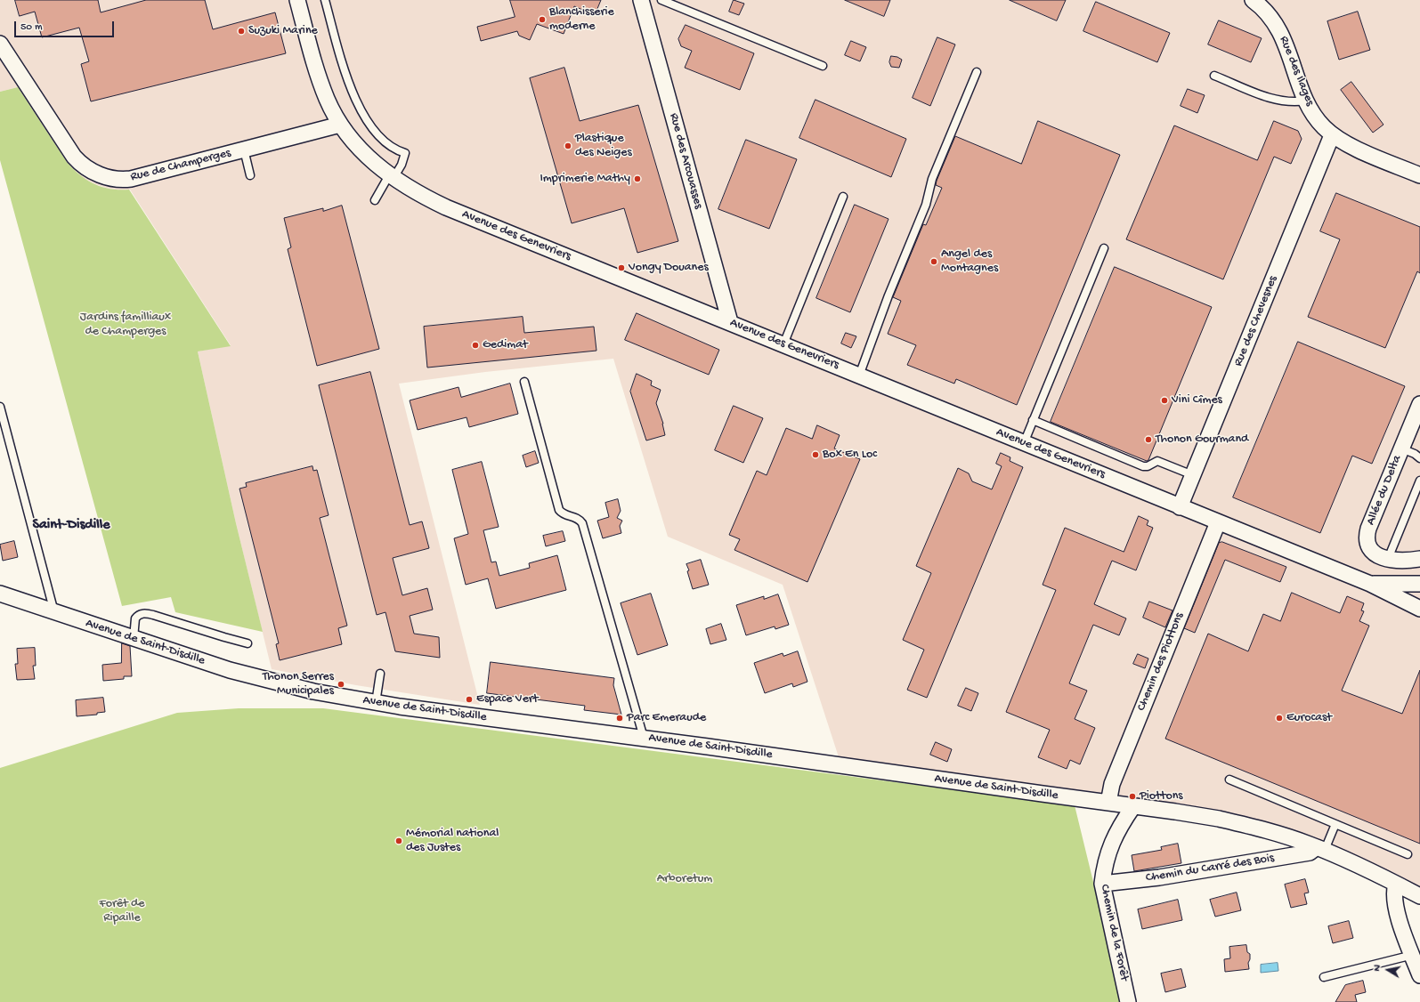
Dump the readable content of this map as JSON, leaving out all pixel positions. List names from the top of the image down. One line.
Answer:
{"streets":{"street":["Rue des Ilages","Rue des Arcouasses","Rue de Champerges","Avenue des Genevriers","Rue des Chevesnes","Allée du Delta","Avenue de Saint-Disdille","Chemin des Piottons","Chemin du Carré des Bois","Chemin de la Forêt"]},"crossings":[["Rue des Ilages","Rue des Chevesnes"],["Rue des Arcouasses","Avenue des Genevriers"],["Rue de Champerges","Avenue des Genevriers"],["Avenue des Genevriers","Rue des Chevesnes"],["Avenue des Genevriers","Chemin des Piottons"],["Avenue de Saint-Disdille","Chemin des Piottons"],["Avenue de Saint-Disdille","Chemin du Carré des Bois"],["Avenue de Saint-Disdille","Chemin de la Forêt"],["Chemin du Carré des Bois","Chemin de la Forêt"]],"districts":["Saint-Disdille"],"parks":["Jardins familliaux de Champerges","Arboretum","Forêt de Ripaille"],"places":["Blanchisserie moderne","Suzuki Marine","Plastique des Neiges","Imprimerie Mathy","Angel des Montagnes","Vongy Douanes","Gedimat","Vini Cîmes","Thonon Gourmand","Box En Loc","Thonon Serres Municipales","Espace Vert","Parc Emeraude","Eurocast","Piottons","Mémorial national des Justes"],"scale_bar":"50 m","north":"left"}
